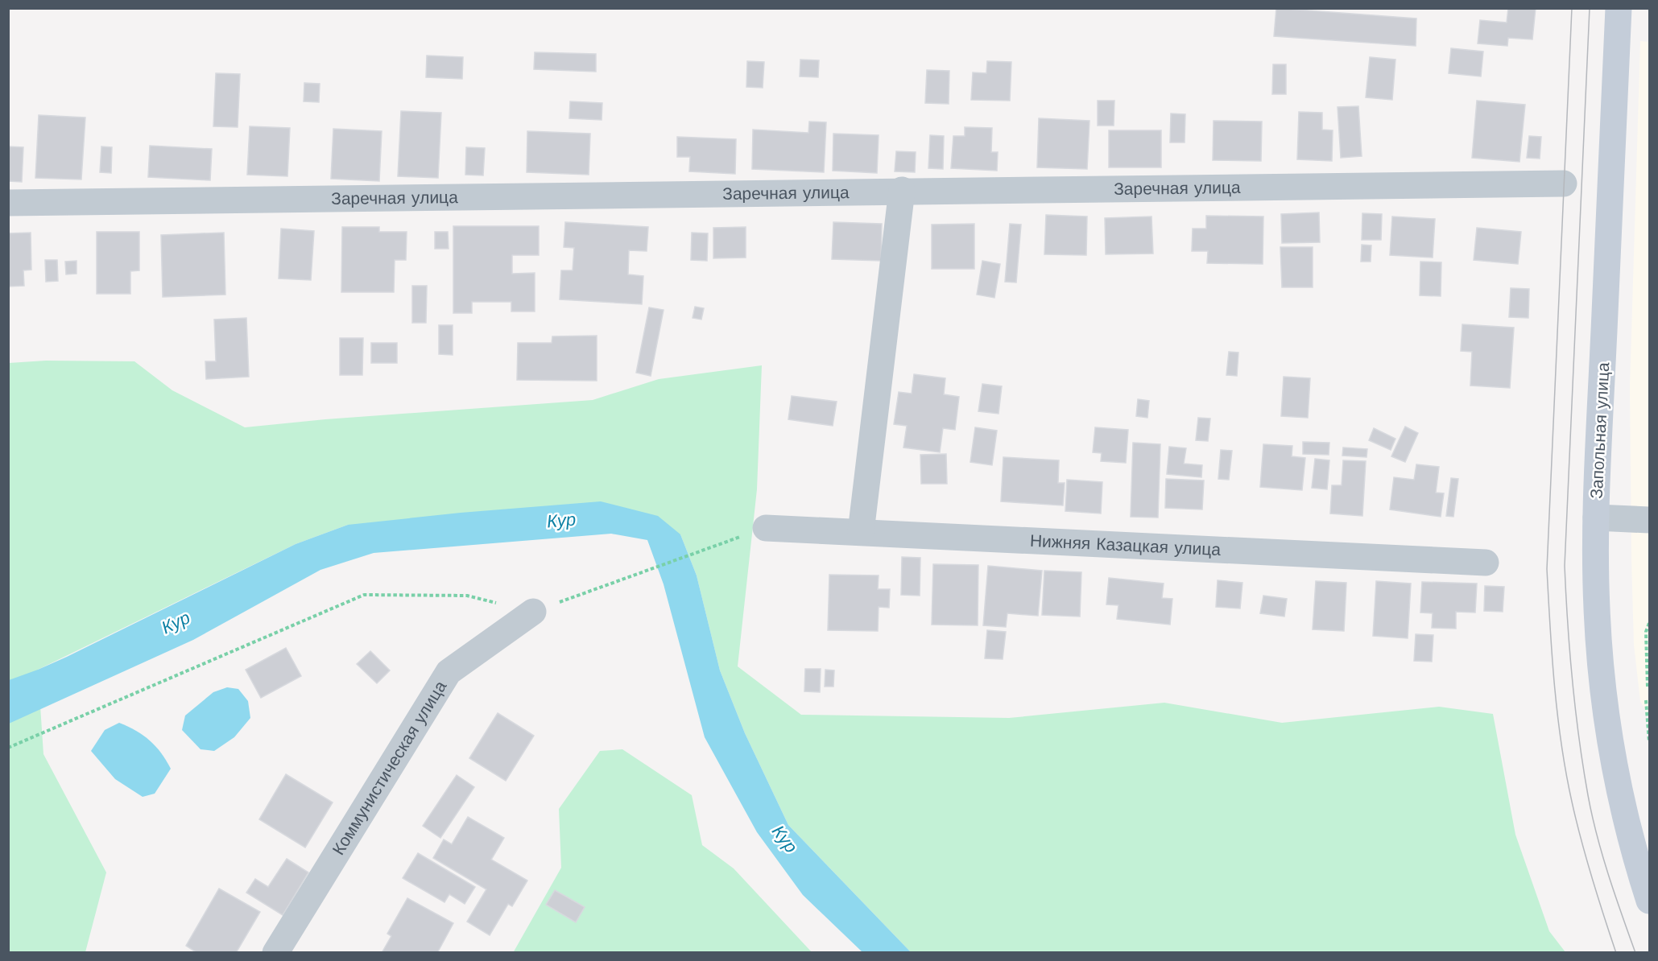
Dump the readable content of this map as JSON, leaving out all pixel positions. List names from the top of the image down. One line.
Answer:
{"streets":{"main road":["Запольная улица"],"street":["Заречная улица","Нижняя Казацкая улица","Коммунистическая улица"]},"water":["Кур"]}
